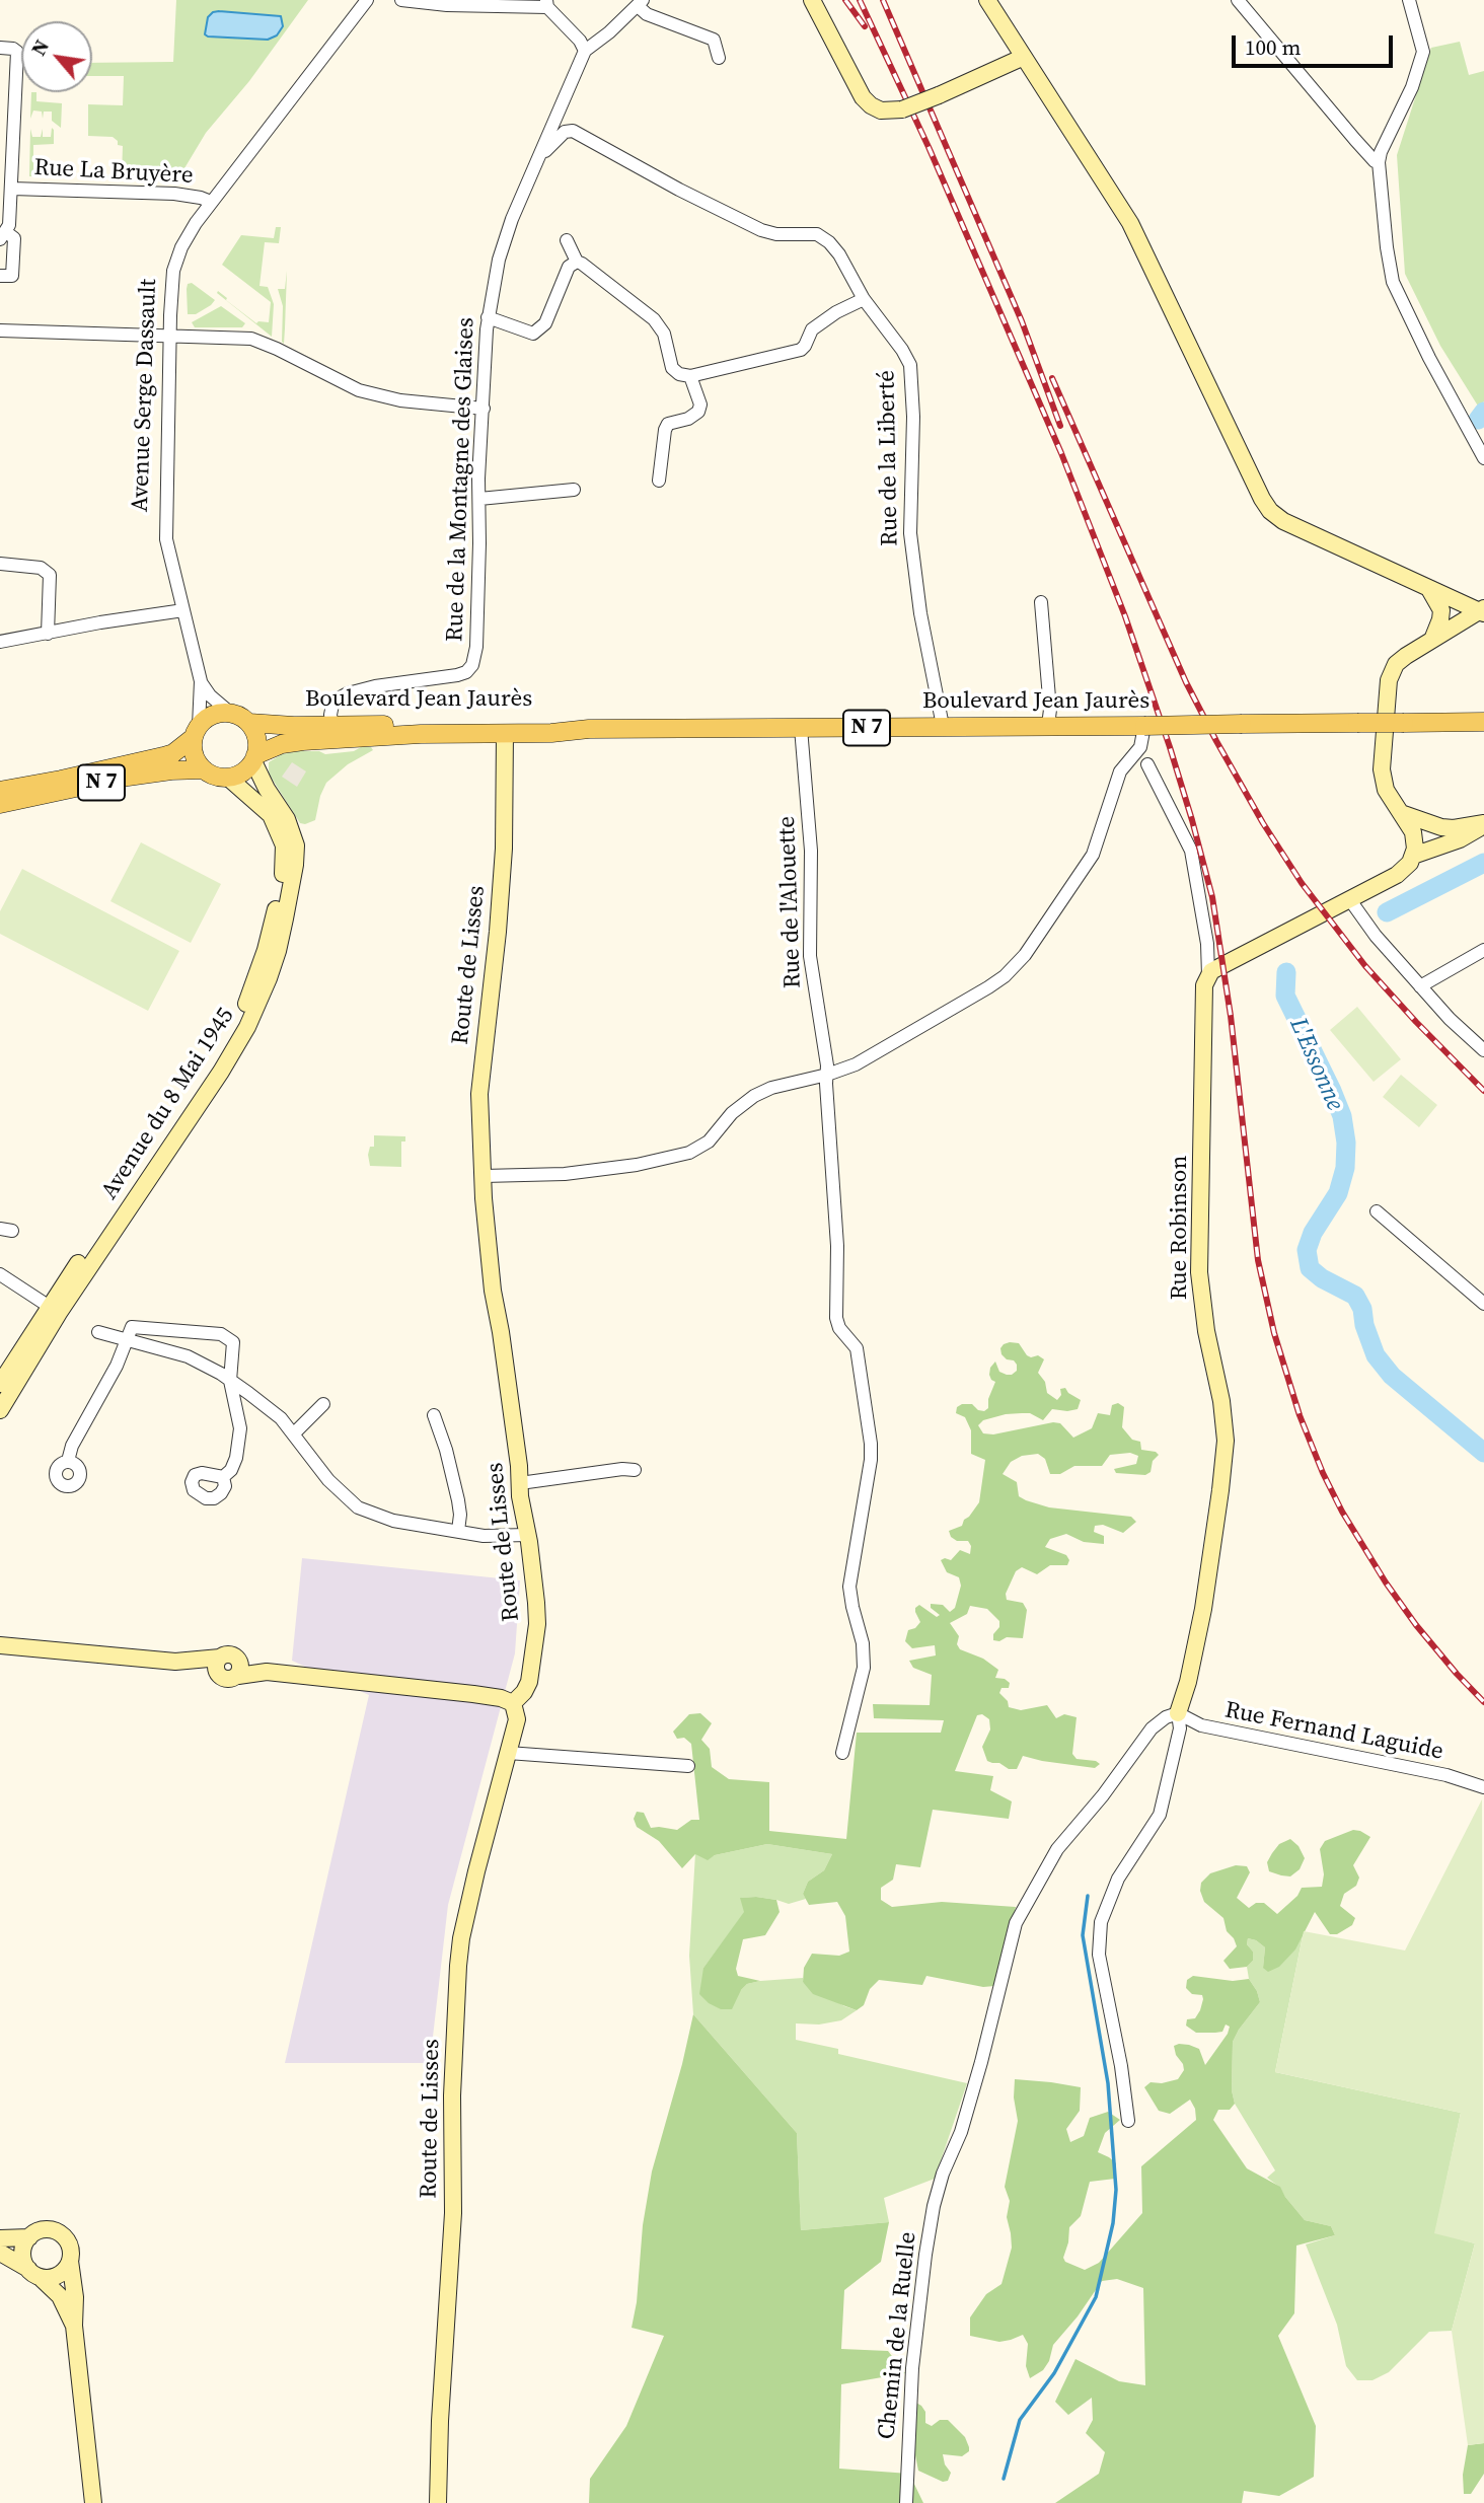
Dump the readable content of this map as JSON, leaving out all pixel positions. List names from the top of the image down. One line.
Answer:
{"streets":{"main road":["Boulevard Jean Jaurès","N 7"],"street":["Rue La Bruyère","Avenue Serge Dassault","Rue de la Liberté","Rue de la Montagne des Glaises","Rue de l'Alouette","Route de Lisses","Avenue du 8 Mai 1945","Rue Robinson","Rue Fernand Laguide","Chemin de la Ruelle"]},"crossings":[["Rue La Bruyère","Avenue Serge Dassault"],["Avenue Serge Dassault","Boulevard Jean Jaurès"],["Avenue Serge Dassault","N 7"],["Avenue Serge Dassault","Avenue du 8 Mai 1945"],["Rue de la Liberté","Rue de la Montagne des Glaises"],["Rue de la Liberté","Boulevard Jean Jaurès"],["Rue de la Montagne des Glaises","Boulevard Jean Jaurès"],["Boulevard Jean Jaurès","N 7"],["Boulevard Jean Jaurès","Rue de l'Alouette"],["Boulevard Jean Jaurès","Route de Lisses"],["Boulevard Jean Jaurès","Avenue du 8 Mai 1945"],["N 7","Avenue du 8 Mai 1945"],["Rue Robinson","Rue Fernand Laguide"],["Rue Robinson","Chemin de la Ruelle"],["Rue Fernand Laguide","Chemin de la Ruelle"]],"water":["L'Essonne"],"scale_bar":"100 m","north":"top left"}
